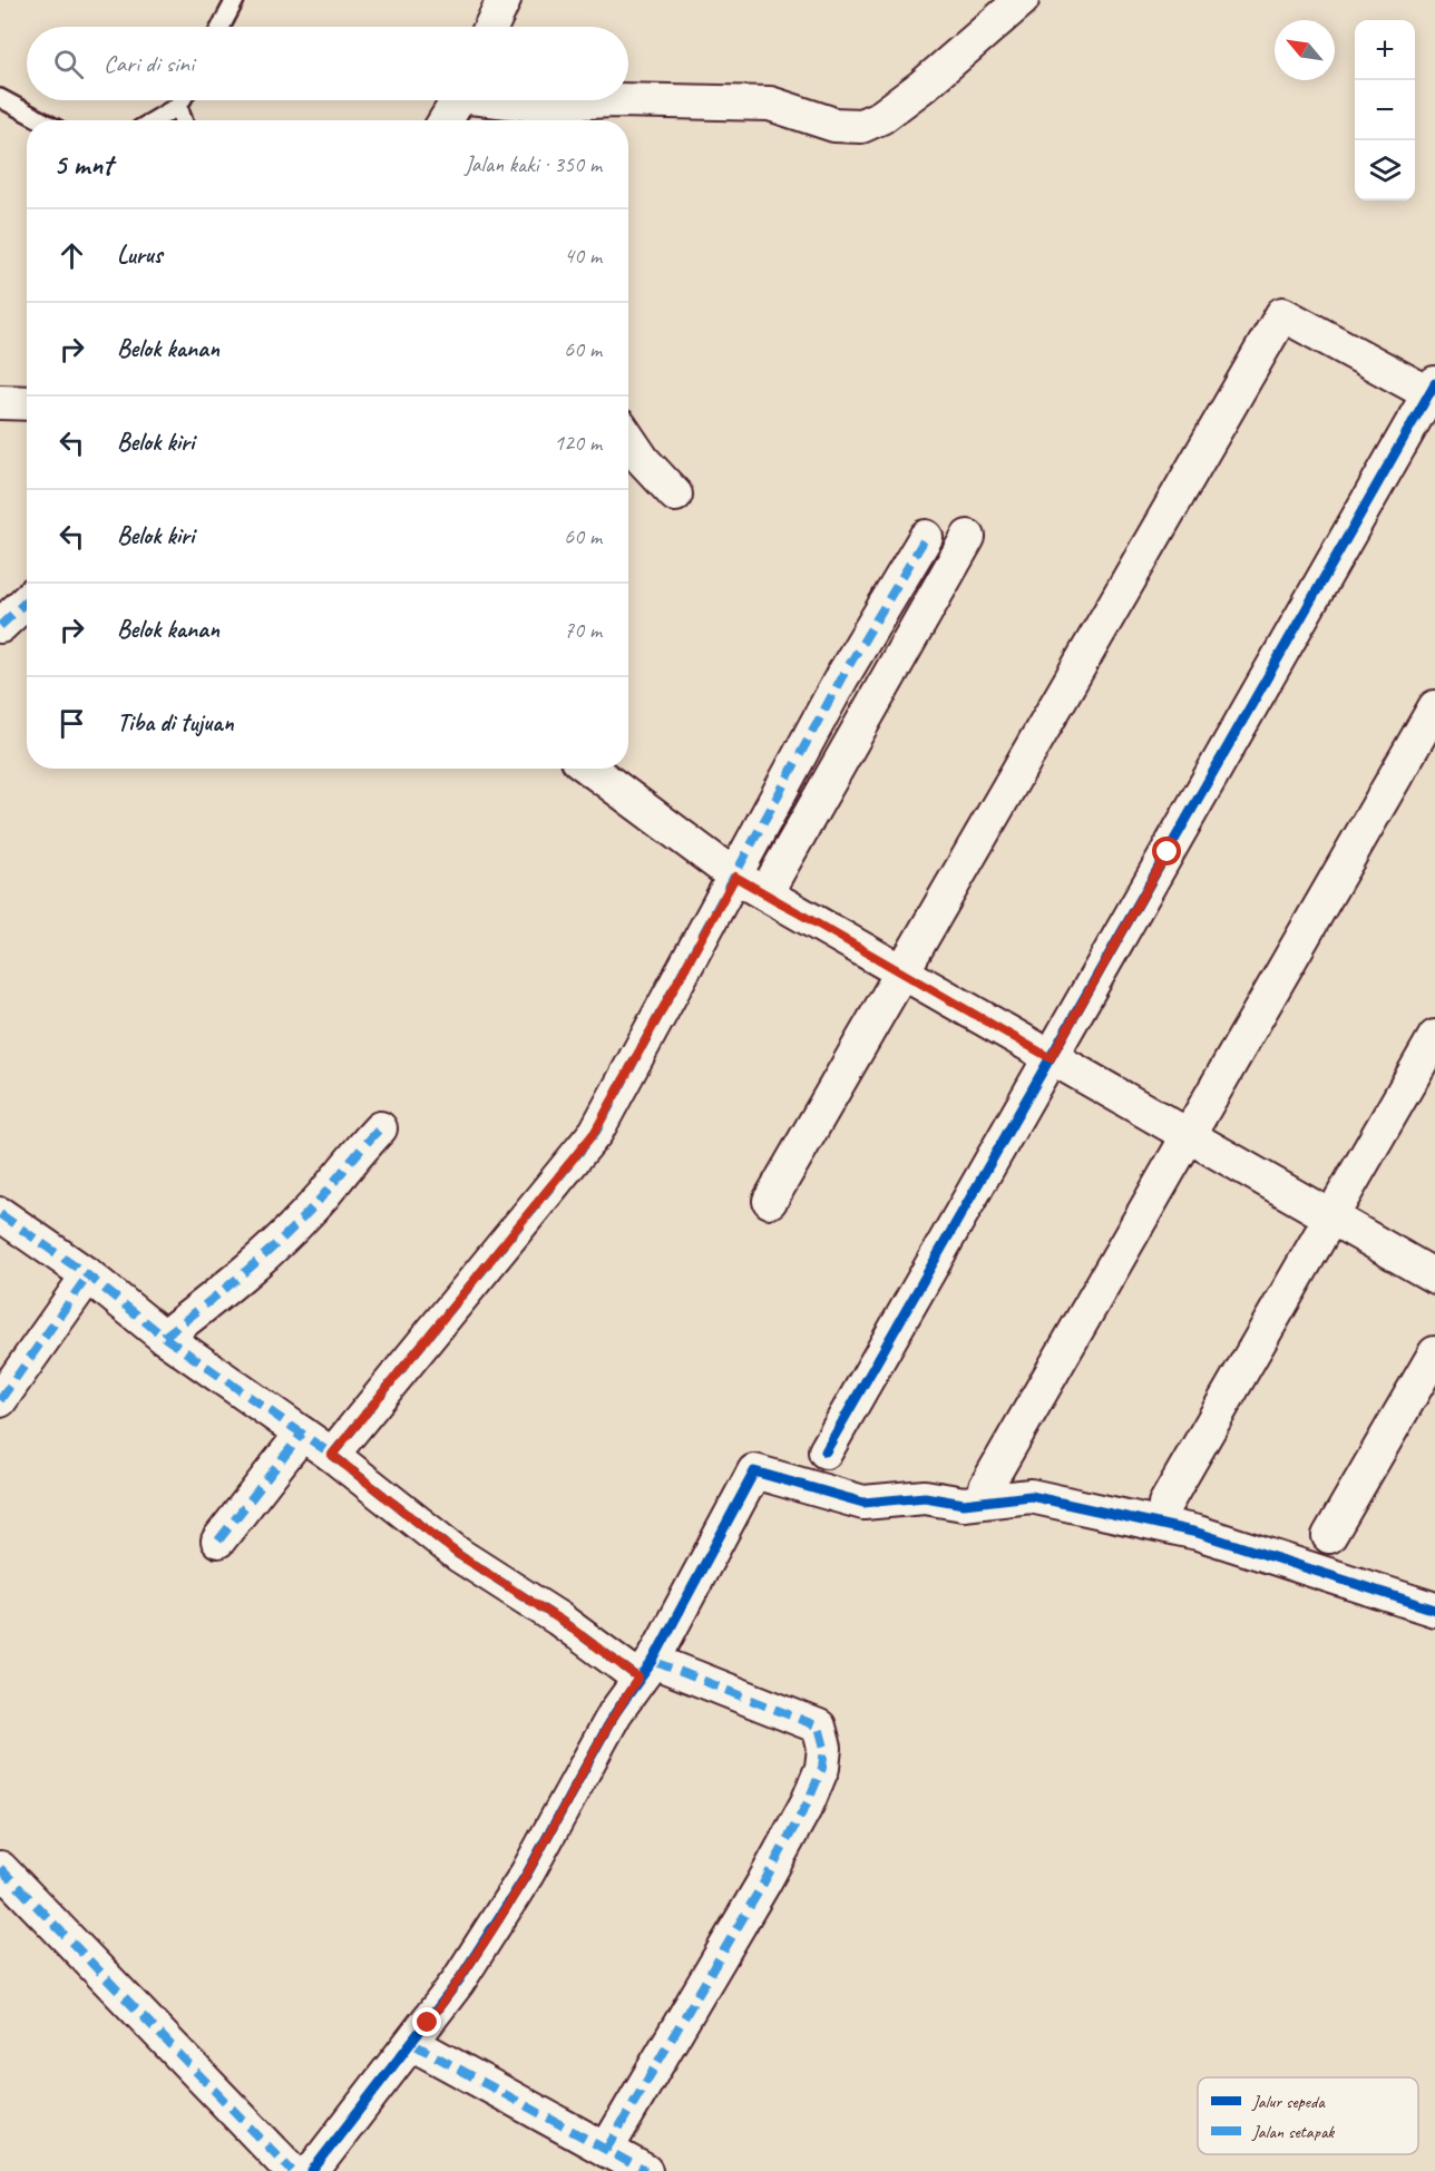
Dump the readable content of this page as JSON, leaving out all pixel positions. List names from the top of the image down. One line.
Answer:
{"legend":["Jalur sepeda","Jalan setapak"],"north":"top left","page":{"map_buttons":["+","−"],"search":"Cari di sini","heading":["5 mnt","Jalan kaki · 350 m"],"list":[["Lurus","40 m"],["Belok kanan","60 m"],["Belok kiri","120 m"],["Belok kiri","60 m"],["Belok kanan","70 m"],"Tiba di tujuan"]}}
